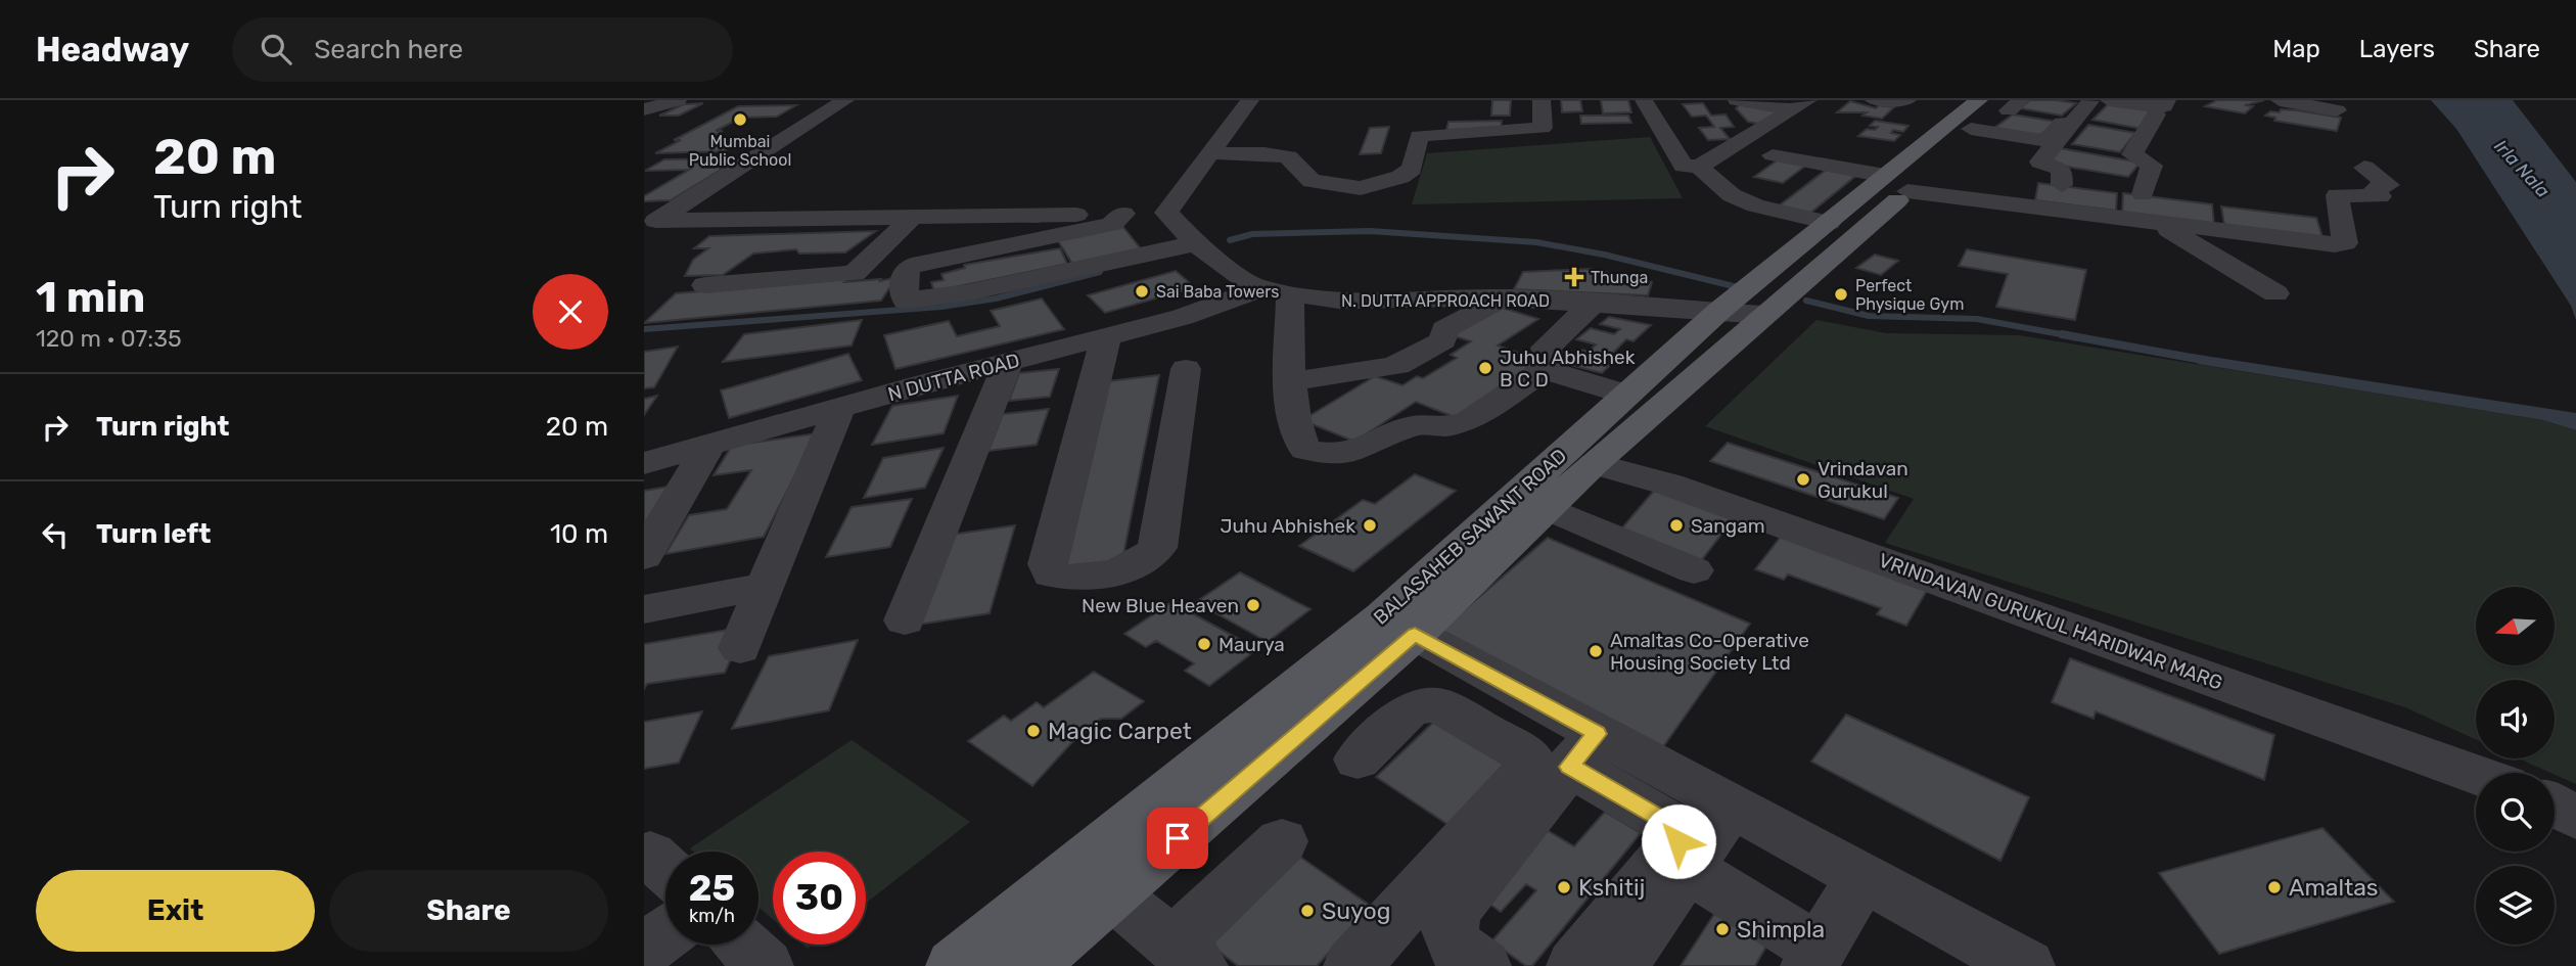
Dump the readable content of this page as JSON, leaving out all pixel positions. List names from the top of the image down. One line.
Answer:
{"streets":{"main road":["BALASAHEB SAWANT ROAD"],"street":["N. DUTTA APPROACH ROAD","N DUTTA ROAD","VRINDAVAN GURUKUL HARIDWAR MARG"]},"crossings":[["N. DUTTA APPROACH ROAD","N DUTTA ROAD"],["BALASAHEB SAWANT ROAD","VRINDAVAN GURUKUL HARIDWAR MARG"]],"water":["Irla Nala"],"places":{"other":["Mumbai Public School","Sai Baba Towers","Perfect Physique Gym","Juhu Abhishek B C D","Vrindavan Gurukul","Juhu Abhishek","Sangam","New Blue Heaven","Maurya","Amaltas Co-Operative Housing Society Ltd","Magic Carpet","Kshitij","Amaltas","Suyog","Shimpla"],"health":["Thunga"]},"north":"left","page":{"header":"Headway","search":"Search here","nav":["Map","Layers","Share"],"turn":["20 m","Turn right"],"heading":["1 min","120 m · 07:35"],"list":[{"name":"Turn right","value":"20 m"},{"name":"Turn left","value":"10 m"}],"speed":"25 km/h","limit":"30","buttons":["Exit","Share"]}}
